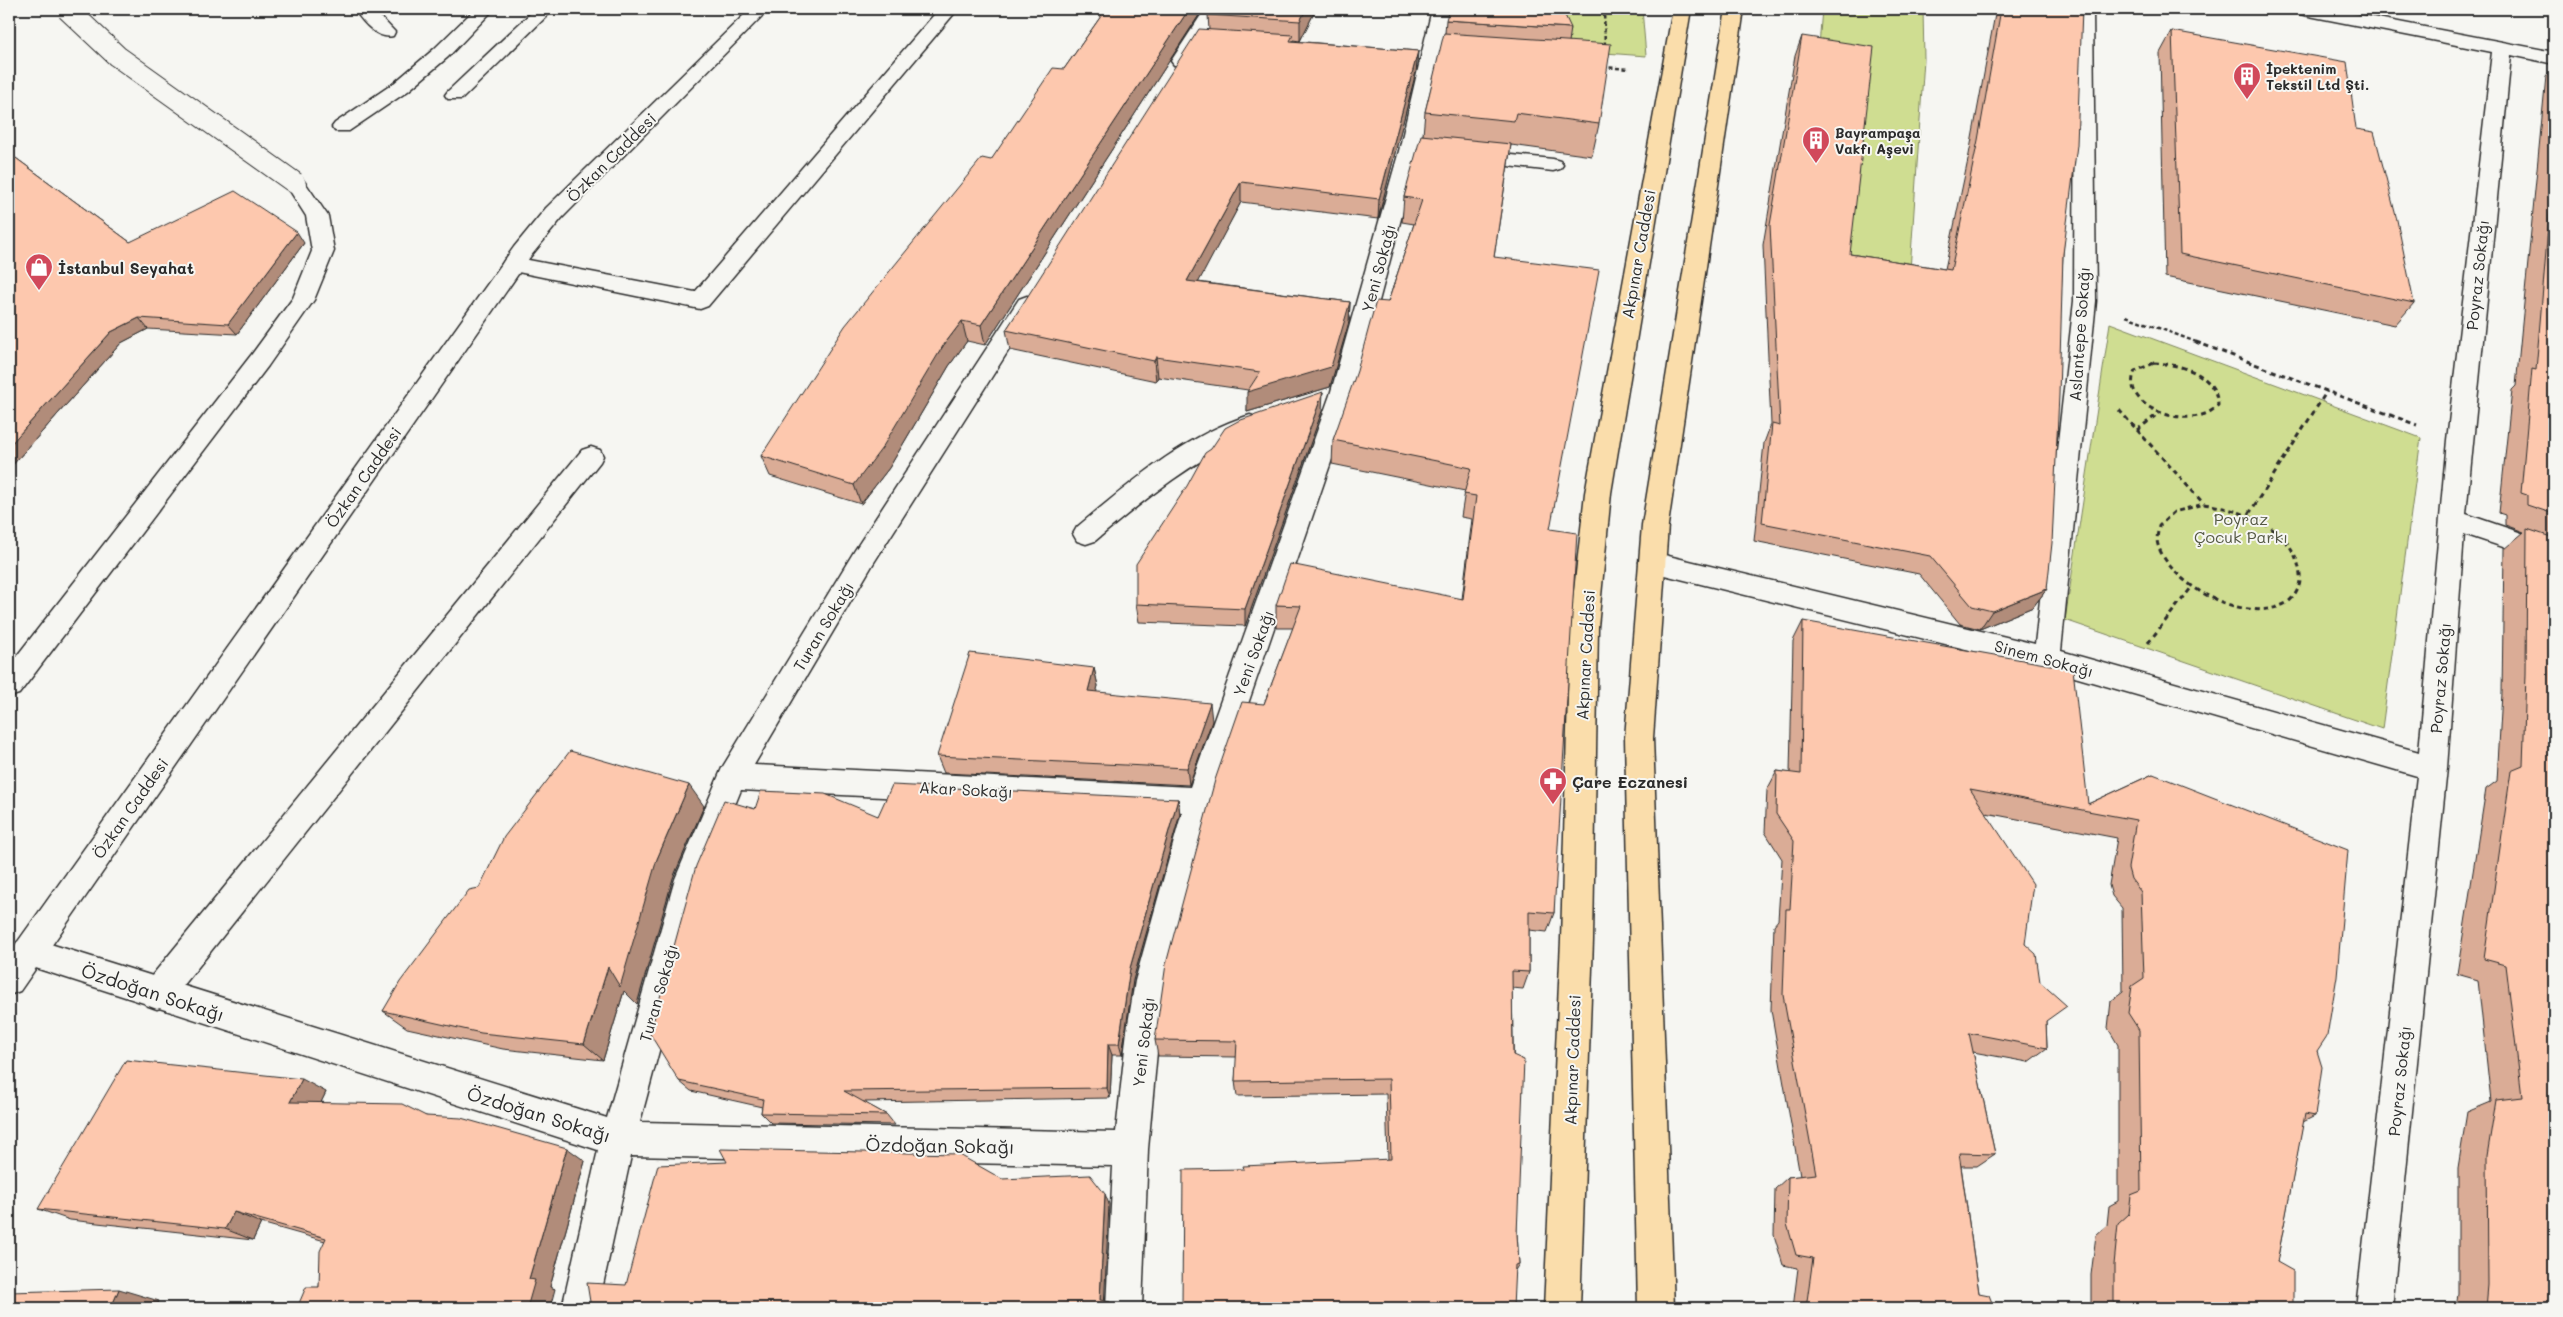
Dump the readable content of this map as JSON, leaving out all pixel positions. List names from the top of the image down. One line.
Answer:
{"streets":{"main road":["Akpınar Caddesi"],"street":["Özkan Caddesi","Yeni Sokağı","Poyraz Sokağı","Aslantepe Sokağı","Turan Sokağı","Sinem Sokağı","Akar Sokağı","Özdoğan Sokağı"]},"crossings":[["Özkan Caddesi","Özdoğan Sokağı"],["Yeni Sokağı","Akar Sokağı"],["Yeni Sokağı","Özdoğan Sokağı"],["Poyraz Sokağı","Sinem Sokağı"],["Aslantepe Sokağı","Sinem Sokağı"],["Turan Sokağı","Akar Sokağı"],["Turan Sokağı","Özdoğan Sokağı"]],"parks":["Poyraz Çocuk Parkı"],"places":{"building":["İpektenim Tekstil Ltd Şti.","Bayrampaşa Vakfı Aşevi"],"shop":["İstanbul Seyahat"],"pharmacy":["Çare Eczanesi"]}}
